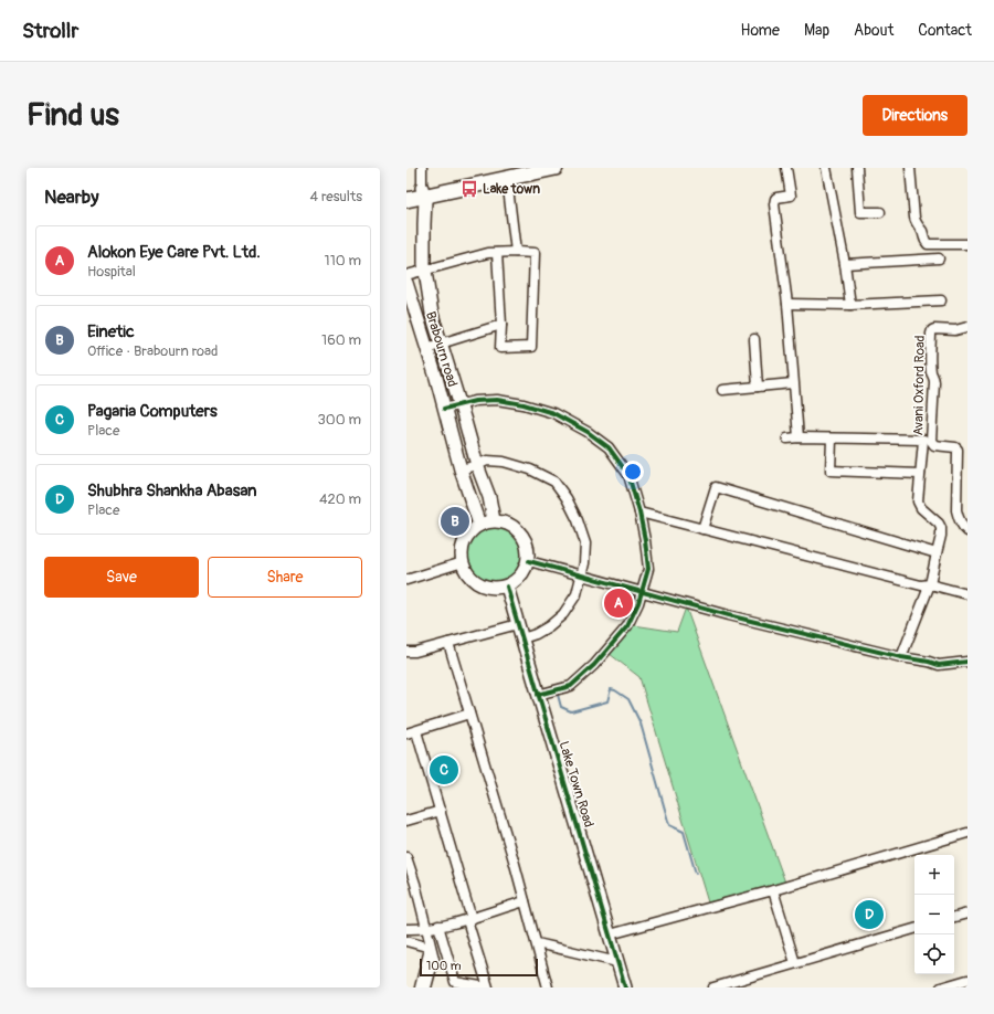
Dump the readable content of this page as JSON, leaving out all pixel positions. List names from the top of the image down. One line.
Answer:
{"streets":{"street":["Brabourn road","Avani Oxford Road","Lake Town Road"]},"crossings":[["Brabourn road","Lake Town Road"]],"places":{"bus stop":["Lake town"]},"scale_bar":"100 m","page":{"header":"Strollr","nav":["Home","Map","About","Contact"],"buttons":["Directions",["Save","Share"]],"title":"Find us","heading":["Nearby","4 results"],"list":[{"mark":"A","name":"Alokon Eye Care Pvt. Ltd.","note":"Hospital","value":"110 m"},{"mark":"B","name":"Einetic","note":"Office · Brabourn road","value":"160 m"},{"mark":"C","name":"Pagaria Computers","note":"Place","value":"300 m"},{"mark":"D","name":"Shubhra Shankha Abasan","note":"Place","value":"420 m"}],"pins":["B","A","C","D"],"map_buttons":["+","−"],"scale":"100 m"}}
